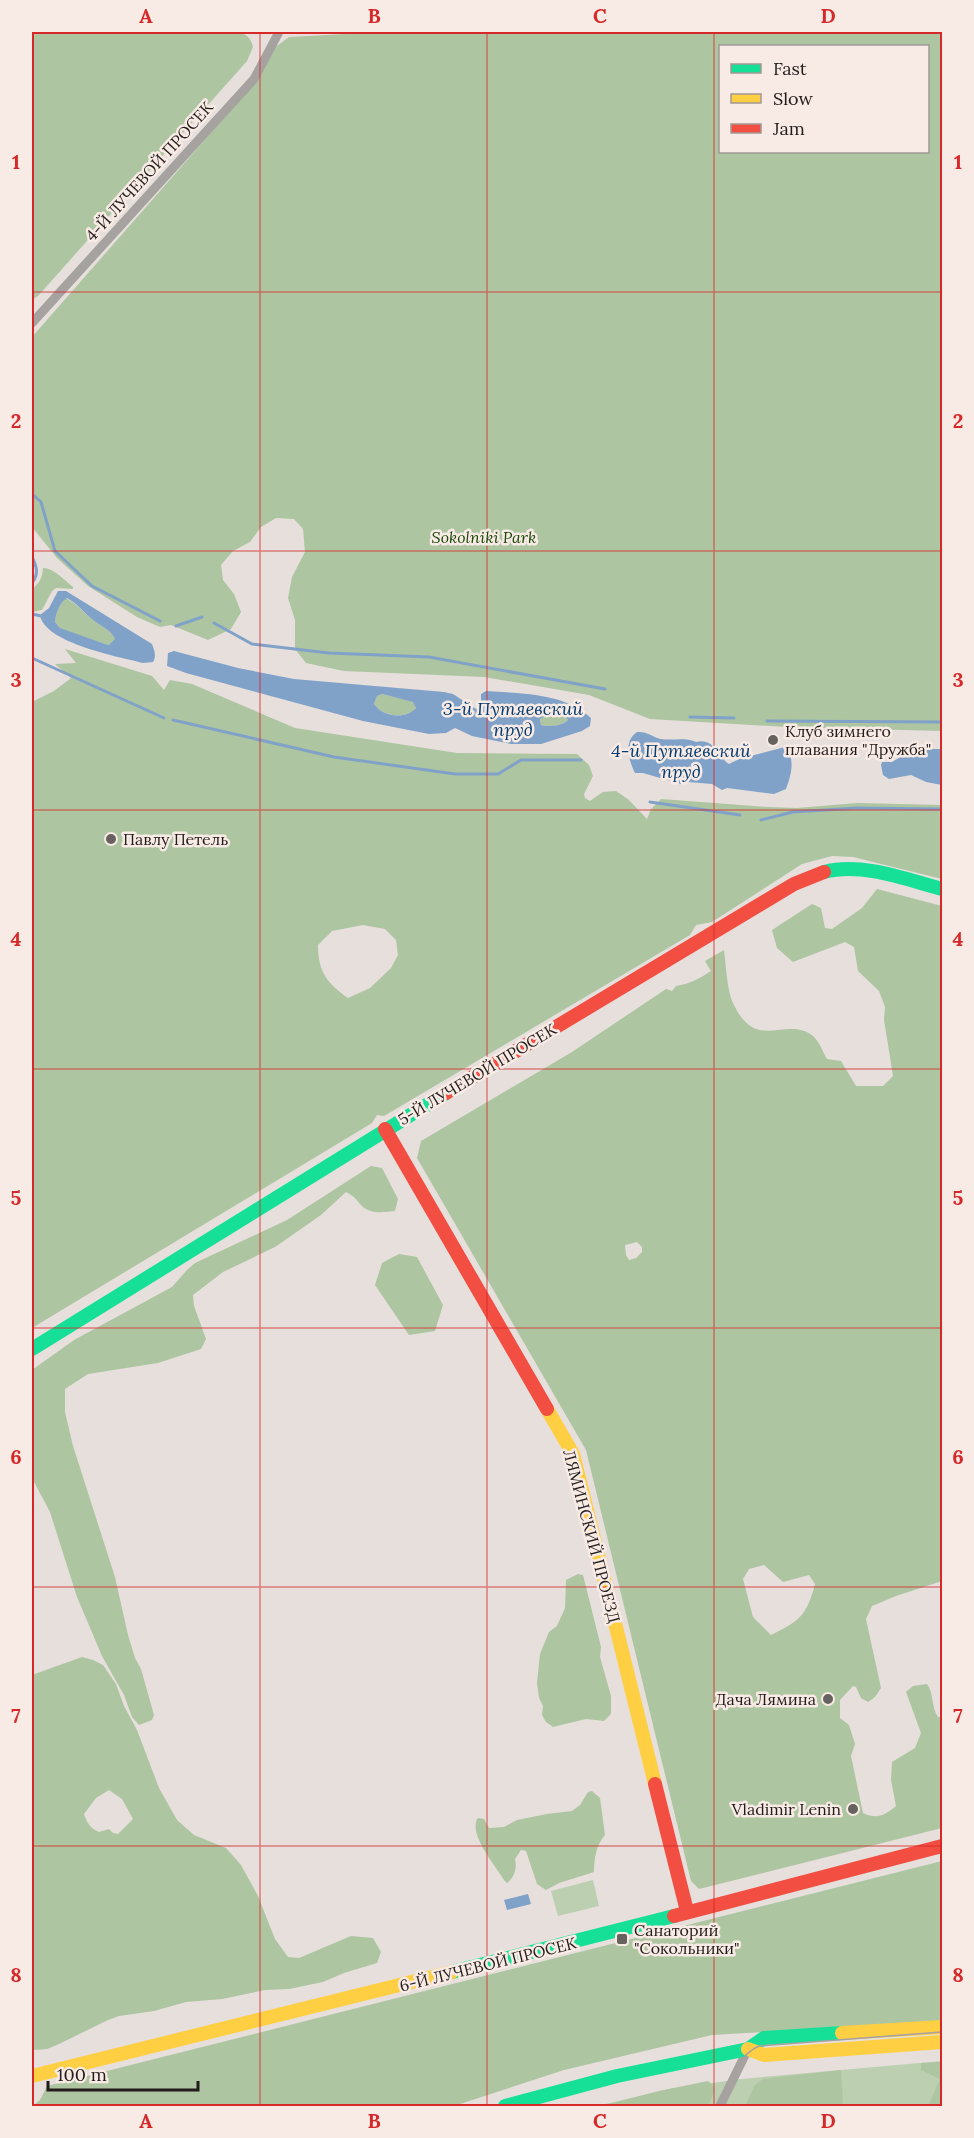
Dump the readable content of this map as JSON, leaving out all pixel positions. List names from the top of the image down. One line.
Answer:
{"streets":{"street":["4-Й ЛУЧЕВОЙ ПРОСЕК","5-Й ЛУЧЕВОЙ ПРОСЕК","ЛЯМИНСКИЙ ПРОЕЗД","6-Й ЛУЧЕВОЙ ПРОСЕК"]},"crossings":[["5-Й ЛУЧЕВОЙ ПРОСЕК","ЛЯМИНСКИЙ ПРОЕЗД"],["ЛЯМИНСКИЙ ПРОЕЗД","6-Й ЛУЧЕВОЙ ПРОСЕК"]],"water":["3-й Путяевский пруд","4-й Путяевский пруд"],"parks":["Sokolniki Park"],"places":{"other":["Клуб зимнего плавания \"Дружба\"","Павлу Петель","Дача Лямина","Vladimir Lenin"],"transit":["Санаторий \"Сокольники\""]},"legend":["Fast","Slow","Jam"],"scale_bar":"100 m","grid":{"columns":["A","B","C","D"],"rows":["1","2","3","4","5","6","7","8"]}}
